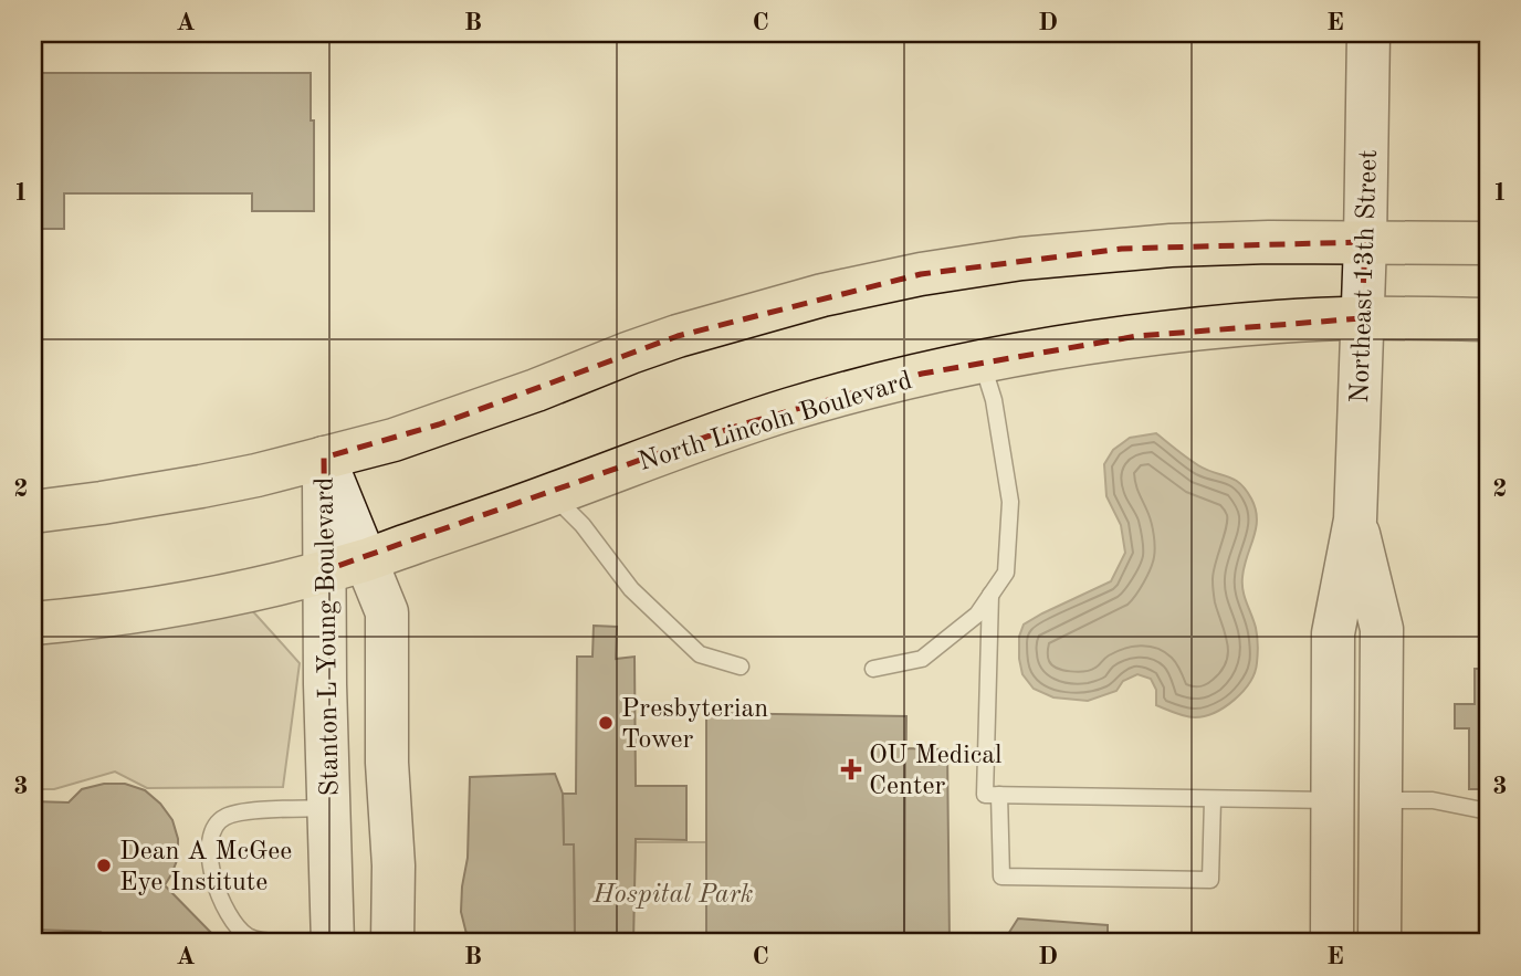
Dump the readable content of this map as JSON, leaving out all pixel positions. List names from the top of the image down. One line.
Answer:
{"streets":{"main road":["Northeast 13th Street","North Lincoln Boulevard","Stanton L Young Boulevard"]},"crossings":[["Northeast 13th Street","North Lincoln Boulevard"],["North Lincoln Boulevard","Stanton L Young Boulevard"]],"parks":["Hospital Park"],"places":{"other":["Presbyterian Tower","Dean A McGee Eye Institute"],"health":["OU Medical Center"]},"grid":{"columns":["A","B","C","D","E"],"rows":["1","2","3"]}}
